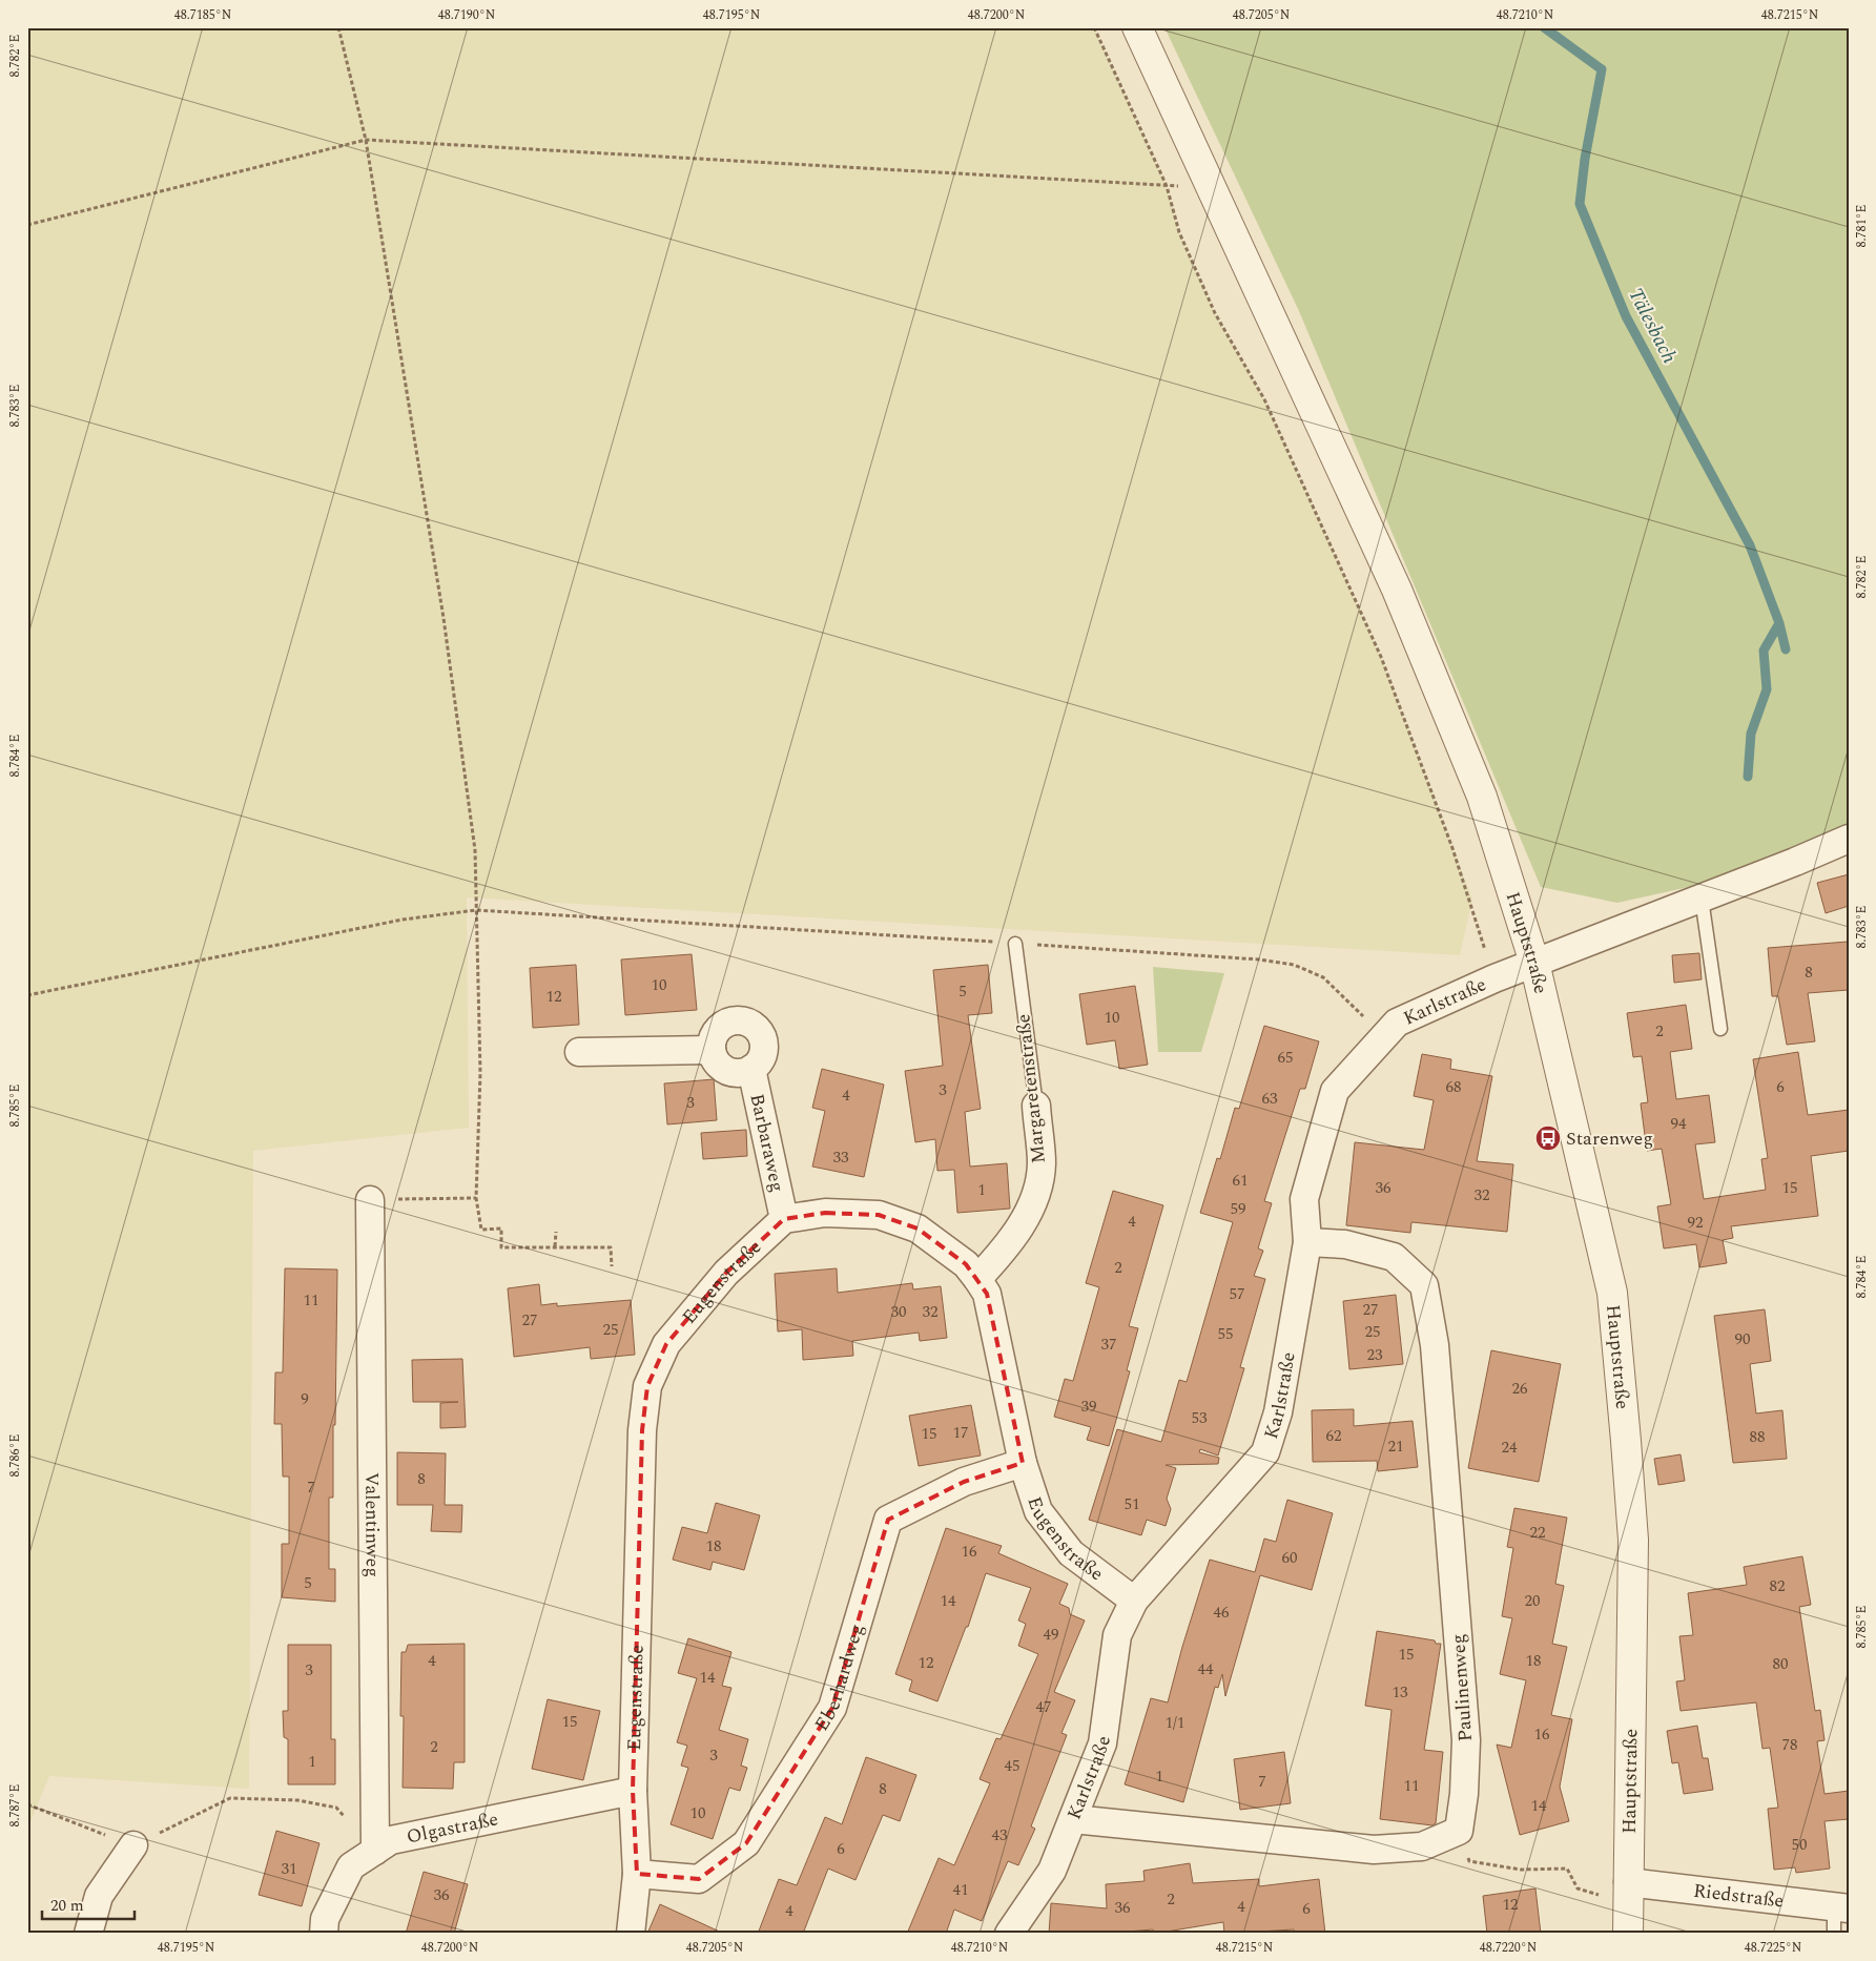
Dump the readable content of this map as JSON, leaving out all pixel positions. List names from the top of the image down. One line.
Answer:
{"streets":{"street":["Hauptstraße","Karlstraße","Margaretenstraße","Barbaraweg","Eugenstraße","Valentinweg","Eberhardweg","Paulinenweg","Olgastraße","Riedstraße"]},"crossings":[["Hauptstraße","Karlstraße"],["Hauptstraße","Riedstraße"],["Karlstraße","Eugenstraße"],["Karlstraße","Paulinenweg"],["Margaretenstraße","Eugenstraße"],["Barbaraweg","Eugenstraße"],["Eugenstraße","Eberhardweg"],["Eugenstraße","Olgastraße"],["Valentinweg","Olgastraße"]],"water":["Tälesbach"],"places":{"bus stop":["Starenweg"]},"house_numbers":["8","10","5","12","10","2","65","68","6","3","4","63","3","94","33","61","36","15","1","32","59","4","92","2","57","11","27","30","32","27","25","25","55","90","37","23","26","9","39","53","17","15","62","88","21","24","8","7","51","22","18","16","60","5","82","14","20","46","49","15","4","18","12","80","44","3","14","13","47","15","1/1","16","78","2","3","1","45","1","7","11","8","14","10","43","50","6","31","41","36","2","12","4","36","6","4"],"scale_bar":"20 m","coordinates":["48.7185°N","48.7190°N","48.7195°N","48.7200°N","48.7205°N","48.7210°N","48.7215°N","8.782°E","8.781°E","8.783°E","8.784°E","8.785°E","8.786°E","8.787°E","48.7220°N","48.7225°N"]}
